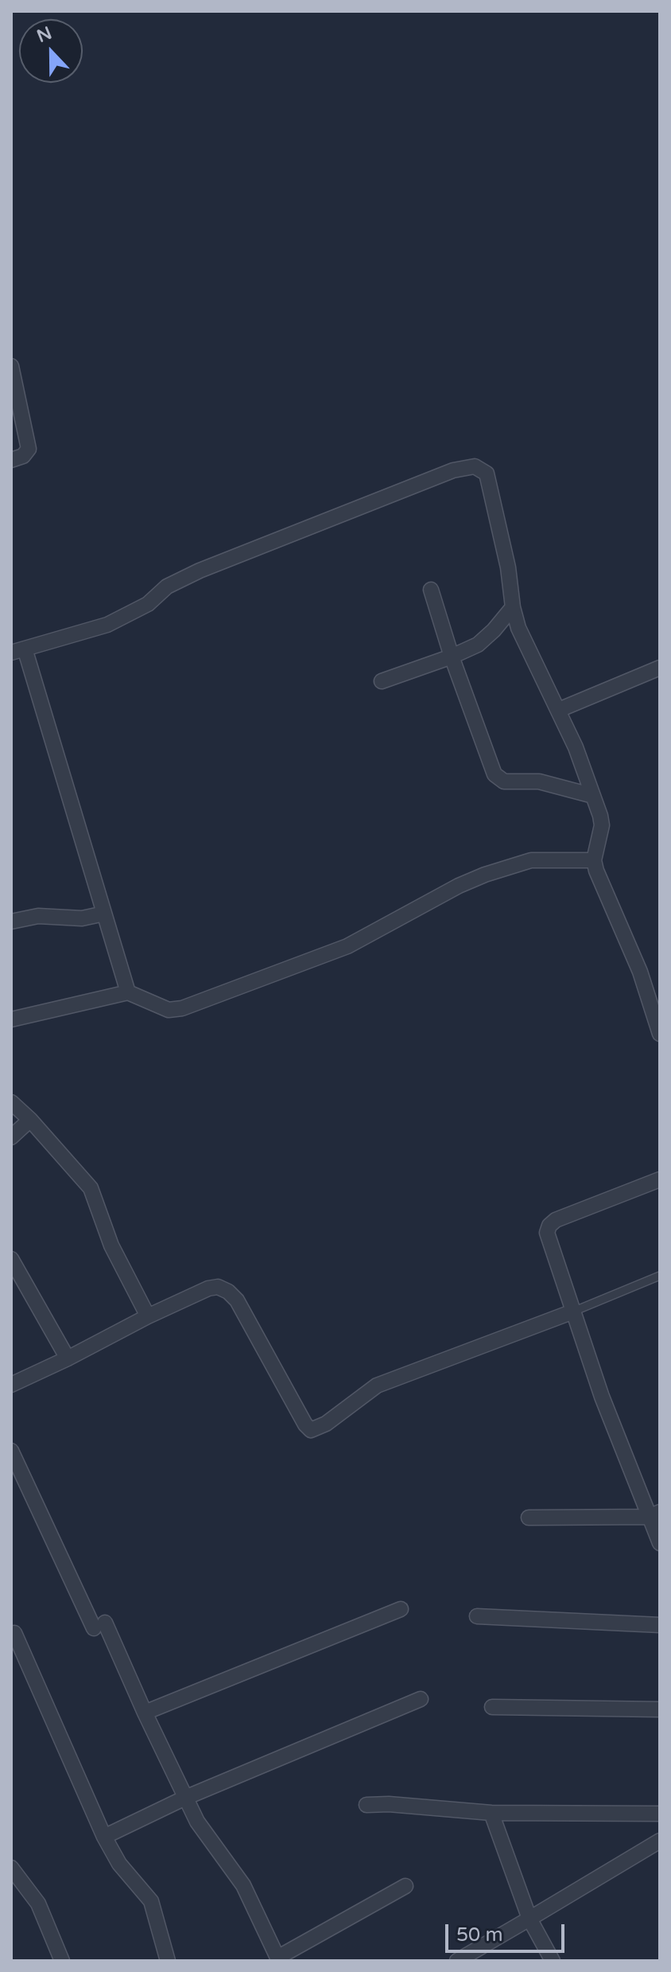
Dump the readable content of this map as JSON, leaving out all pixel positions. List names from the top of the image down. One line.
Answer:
{"scale_bar":"50 m","north":"top"}
